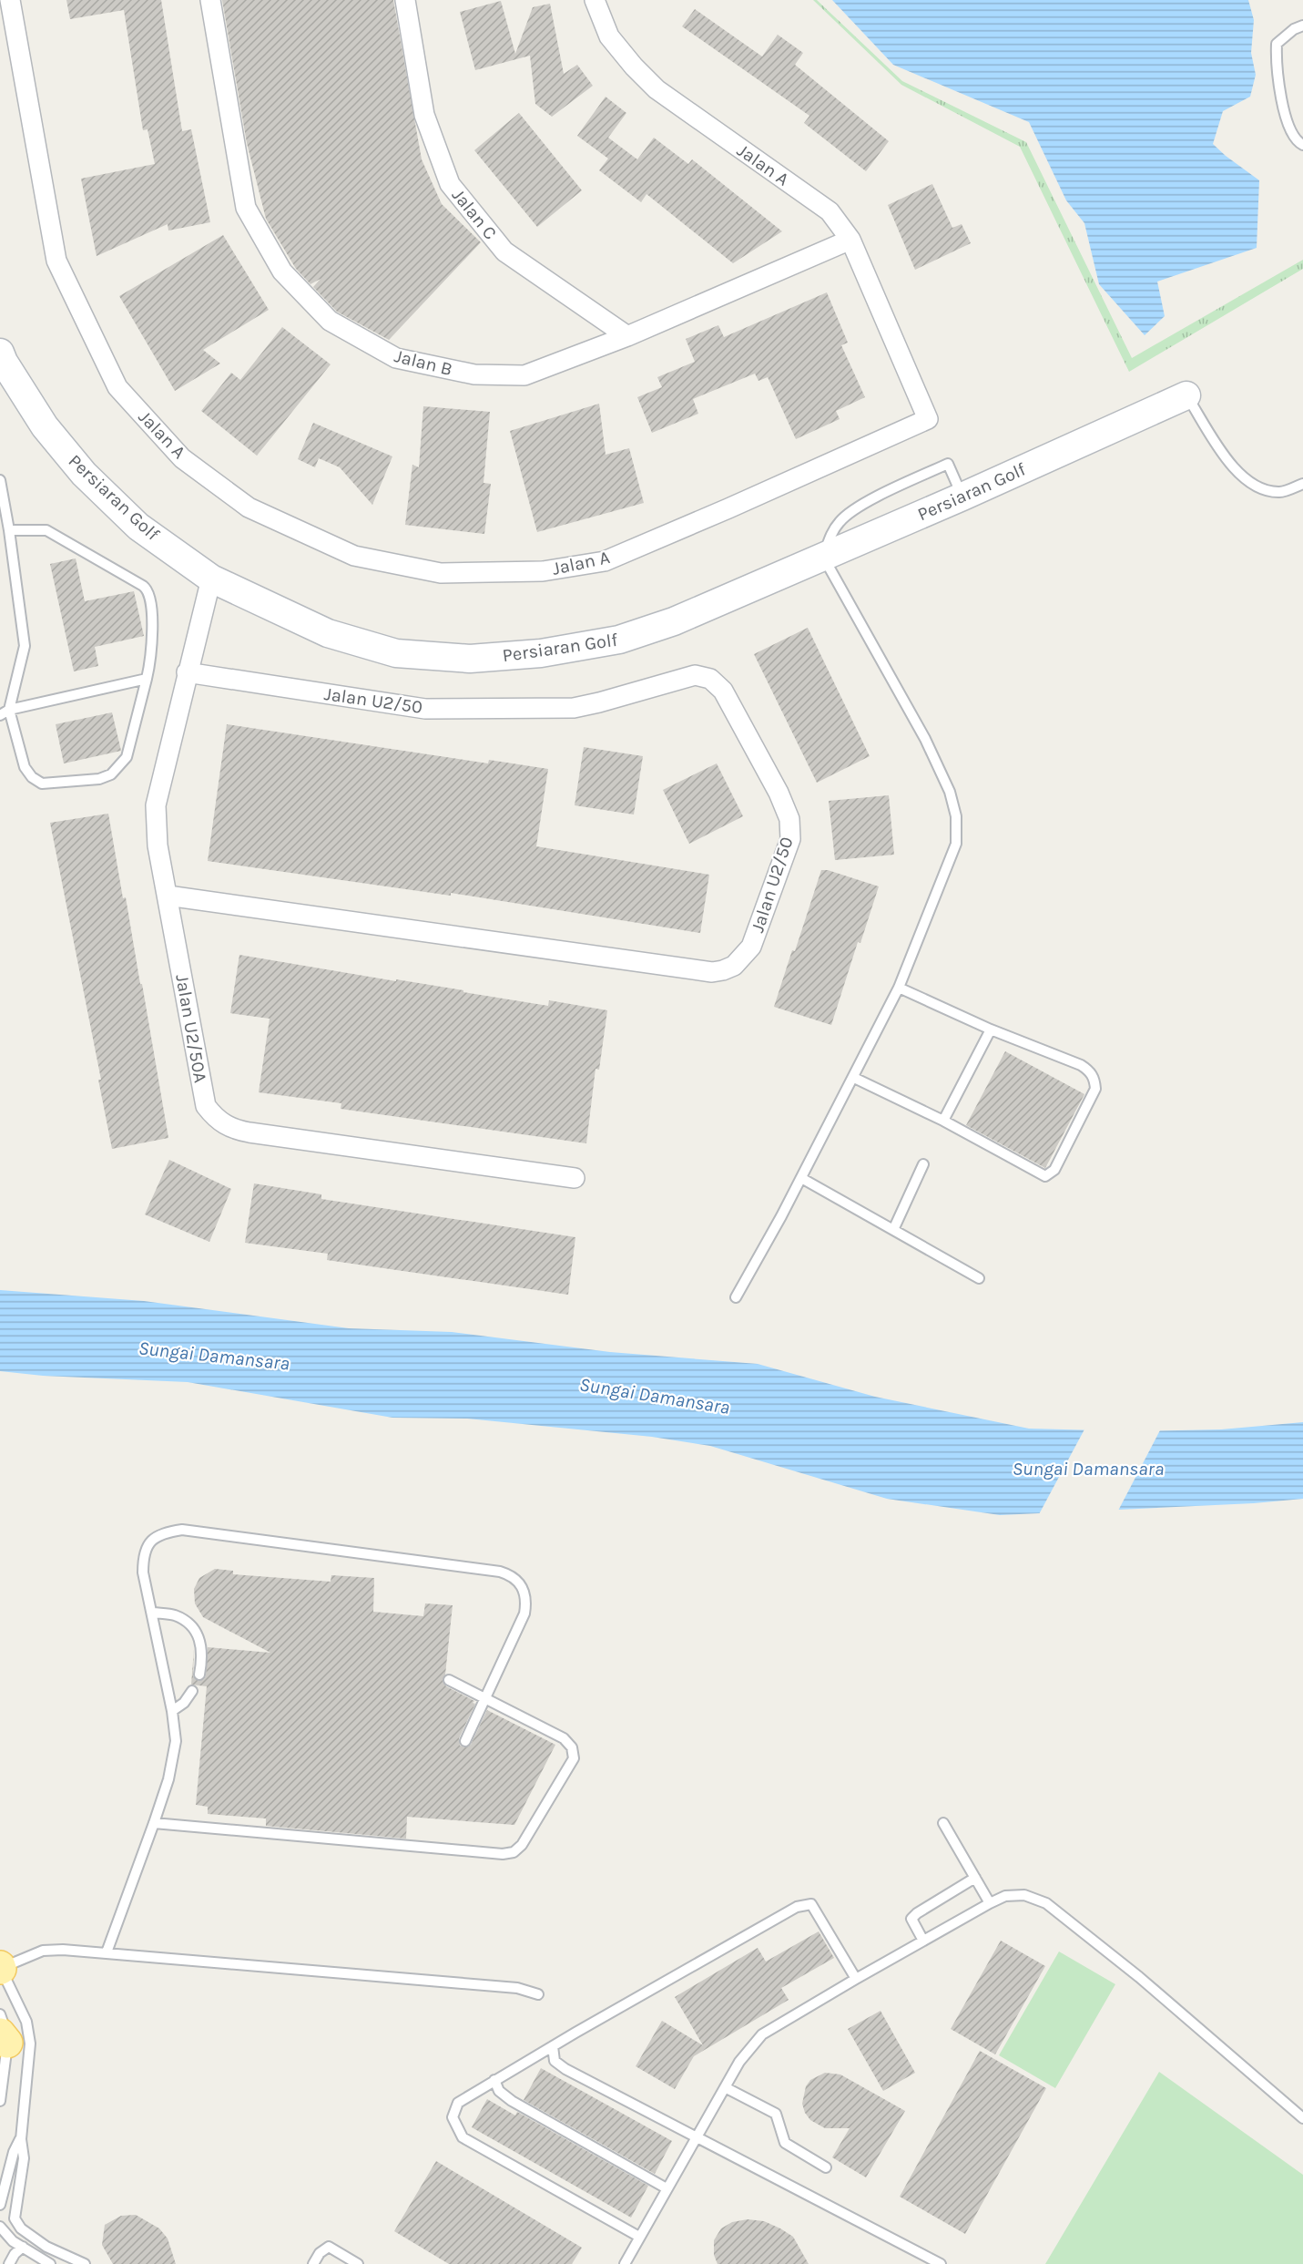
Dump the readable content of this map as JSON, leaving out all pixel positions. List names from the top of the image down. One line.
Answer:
{"streets":{"street":["Jalan A","Jalan C","Jalan B","Persiaran Golf","Jalan U2/50","Jalan U2/50A"]},"crossings":[["Jalan A","Jalan B"],["Jalan C","Jalan B"],["Persiaran Golf","Jalan U2/50A"],["Jalan U2/50","Jalan U2/50A"]],"water":["Sungai Damansara"]}
